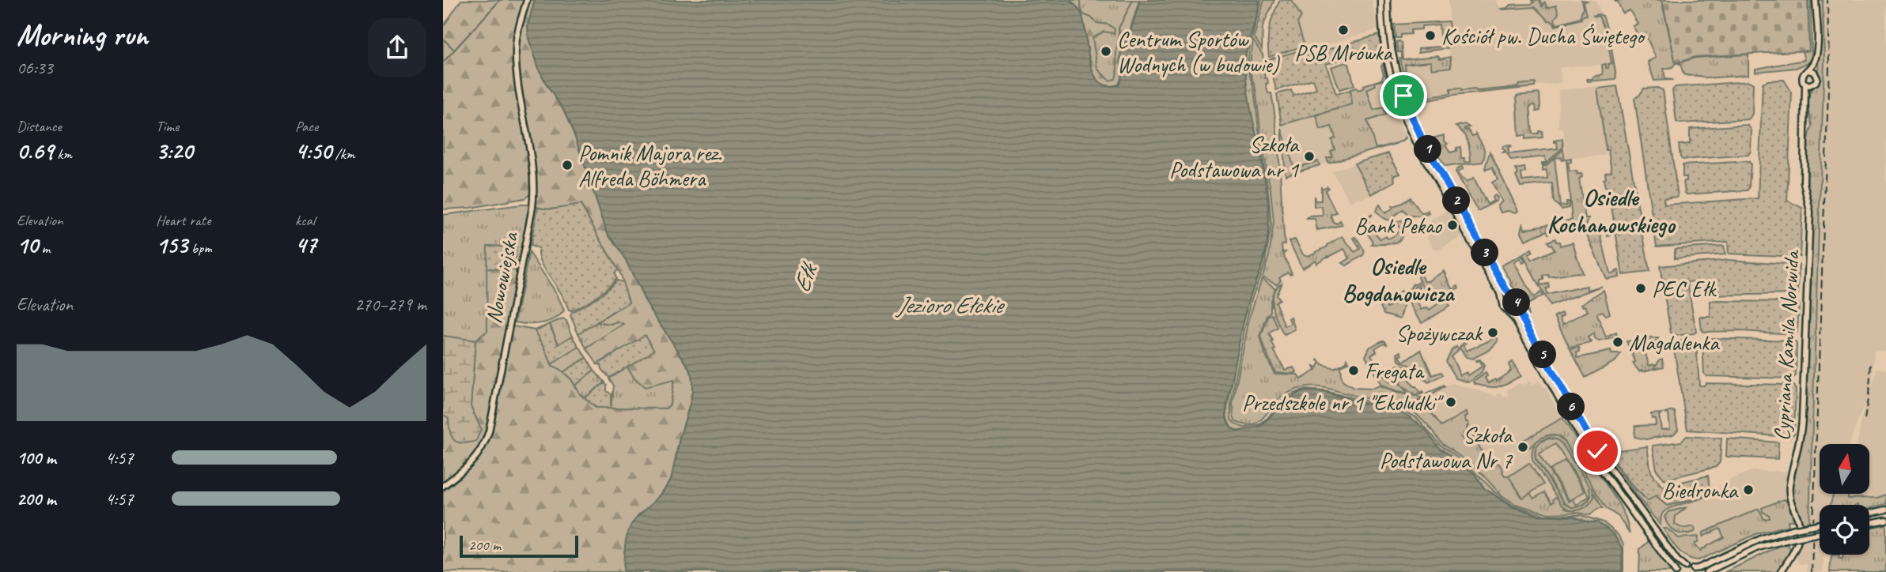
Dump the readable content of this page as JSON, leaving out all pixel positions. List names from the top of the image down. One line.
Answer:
{"streets":{"street":["Nowowiejska","Cypriana Kamila Norwida"]},"districts":["Osiedle Kochanowskiego","Osiedle Bogdanowicza"],"water":["Ełk","Jezioro Ełckie"],"places":["PSB Mrówka","Kościół pw. Ducha Świętego","Centrum Sportów Wodnych (w budowie)","Szkoła Podstawowa nr 1","Pomnik Majora rez. Alfreda Böhmera","Bank Pekao","PEC Ełk","Spożywczak","Magdalenka","Fregata","Przedszkole nr 1 \"Ekoludki\"","Szkoła Podstawowa Nr 7","Biedronka"],"scale_bar":"200 m","north":"top","page":{"heading":["Morning run","06:33"],"stats":[["Distance","0.69 km"],["Time","3:20"],["Pace","4:50 /km"],["Elevation","10 m"],["Heart rate","153 bpm"],["kcal","47"]],"pins":["1","2","3","4","5","6"],"chart":["Elevation","270–279 m"],"list":[{"name":"100 m","note":"4:57"},{"name":"200 m","note":"4:57"}],"scale":"200 m"}}
